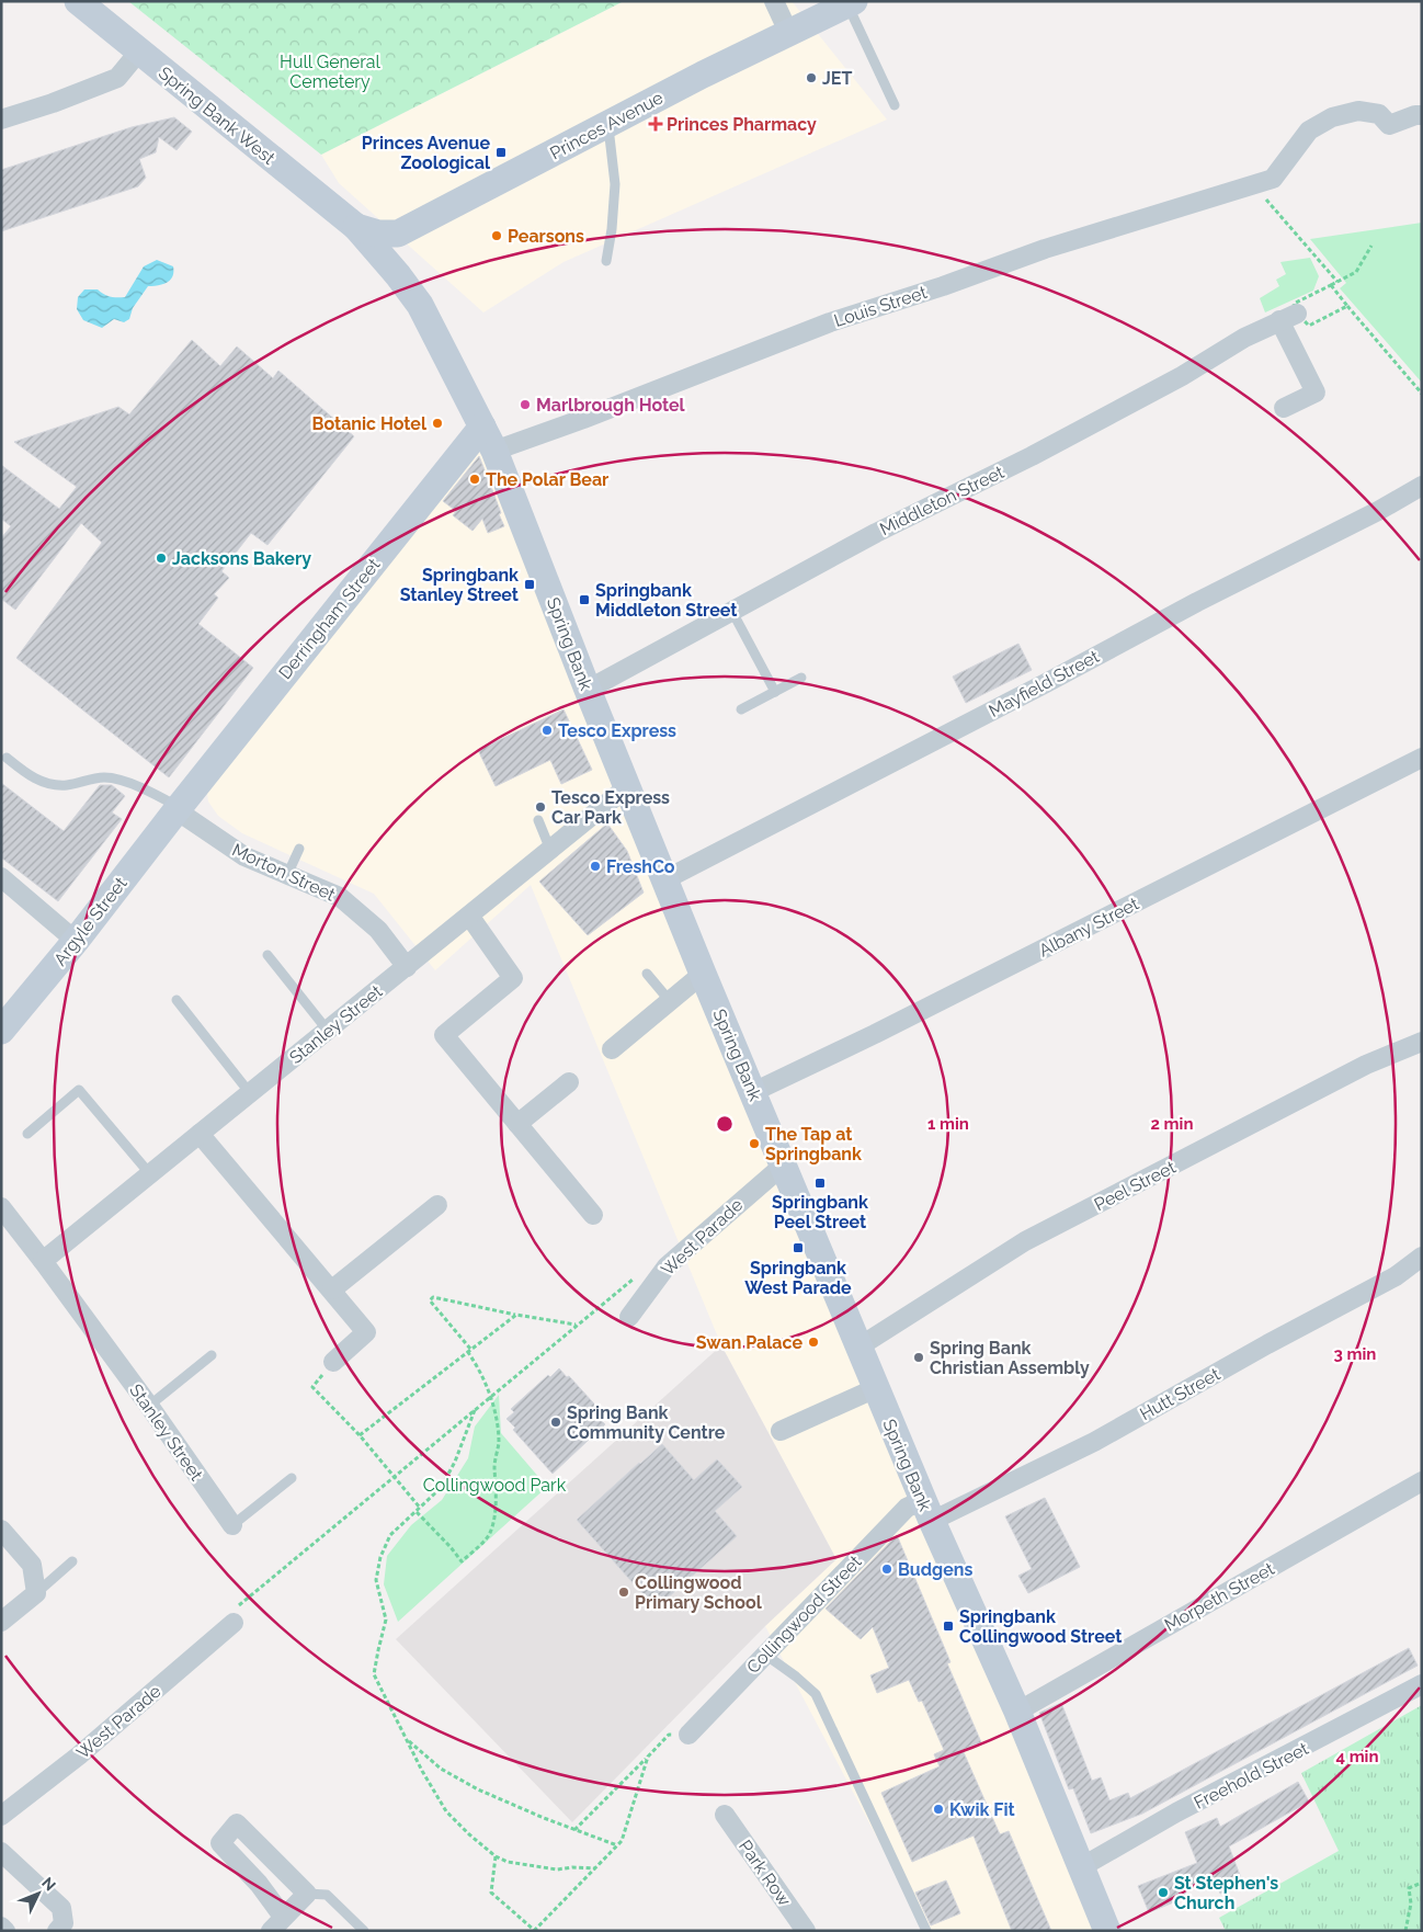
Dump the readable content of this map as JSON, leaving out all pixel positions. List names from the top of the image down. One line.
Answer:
{"streets":{"street":["Spring Bank West","Princes Avenue","Louis Street","Middleton Street","Derringham Street","Spring Bank","Mayfield Street","Morton Street","Argyle Street","Albany Street","Stanley Street","Peel Street","West Parade","Hutt Street","Morpeth Street","Collingwood Street","Freehold Street","Park Row"]},"crossings":[["Spring Bank West","Spring Bank"],["Princes Avenue","Spring Bank"],["Louis Street","Spring Bank"],["Middleton Street","Spring Bank"],["Derringham Street","Spring Bank"],["Derringham Street","Morton Street"],["Derringham Street","Argyle Street"],["Spring Bank","Mayfield Street"],["Spring Bank","Albany Street"],["Spring Bank","Stanley Street"],["Spring Bank","Peel Street"],["Spring Bank","West Parade"],["Spring Bank","Hutt Street"],["Spring Bank","Morpeth Street"],["Spring Bank","Collingwood Street"],["Spring Bank","Freehold Street"],["Morton Street","Argyle Street"],["Morton Street","Stanley Street"],["Hutt Street","Collingwood Street"]],"parks":["Hull General Cemetery","Collingwood Park"],"places":{"other":["JET","Pearsons","Marlbrough Hotel","Botanic Hotel","The Polar Bear","Jacksons Bakery","Tesco Express","Tesco Express Car Park","FreshCo","The Tap at Springbank","Swan Palace","Spring Bank Christian Assembly","Spring Bank Community Centre","Budgens","Collingwood Primary School","Kwik Fit","St Stephen's Church"],"health":["Princes Pharmacy"],"transit":["Princes Avenue Zoological","Springbank Stanley Street","Springbank Middleton Street","Springbank Peel Street","Springbank West Parade","Springbank Collingwood Street"]},"north":"top right","rings":["1 min","2 min","3 min","4 min"]}
